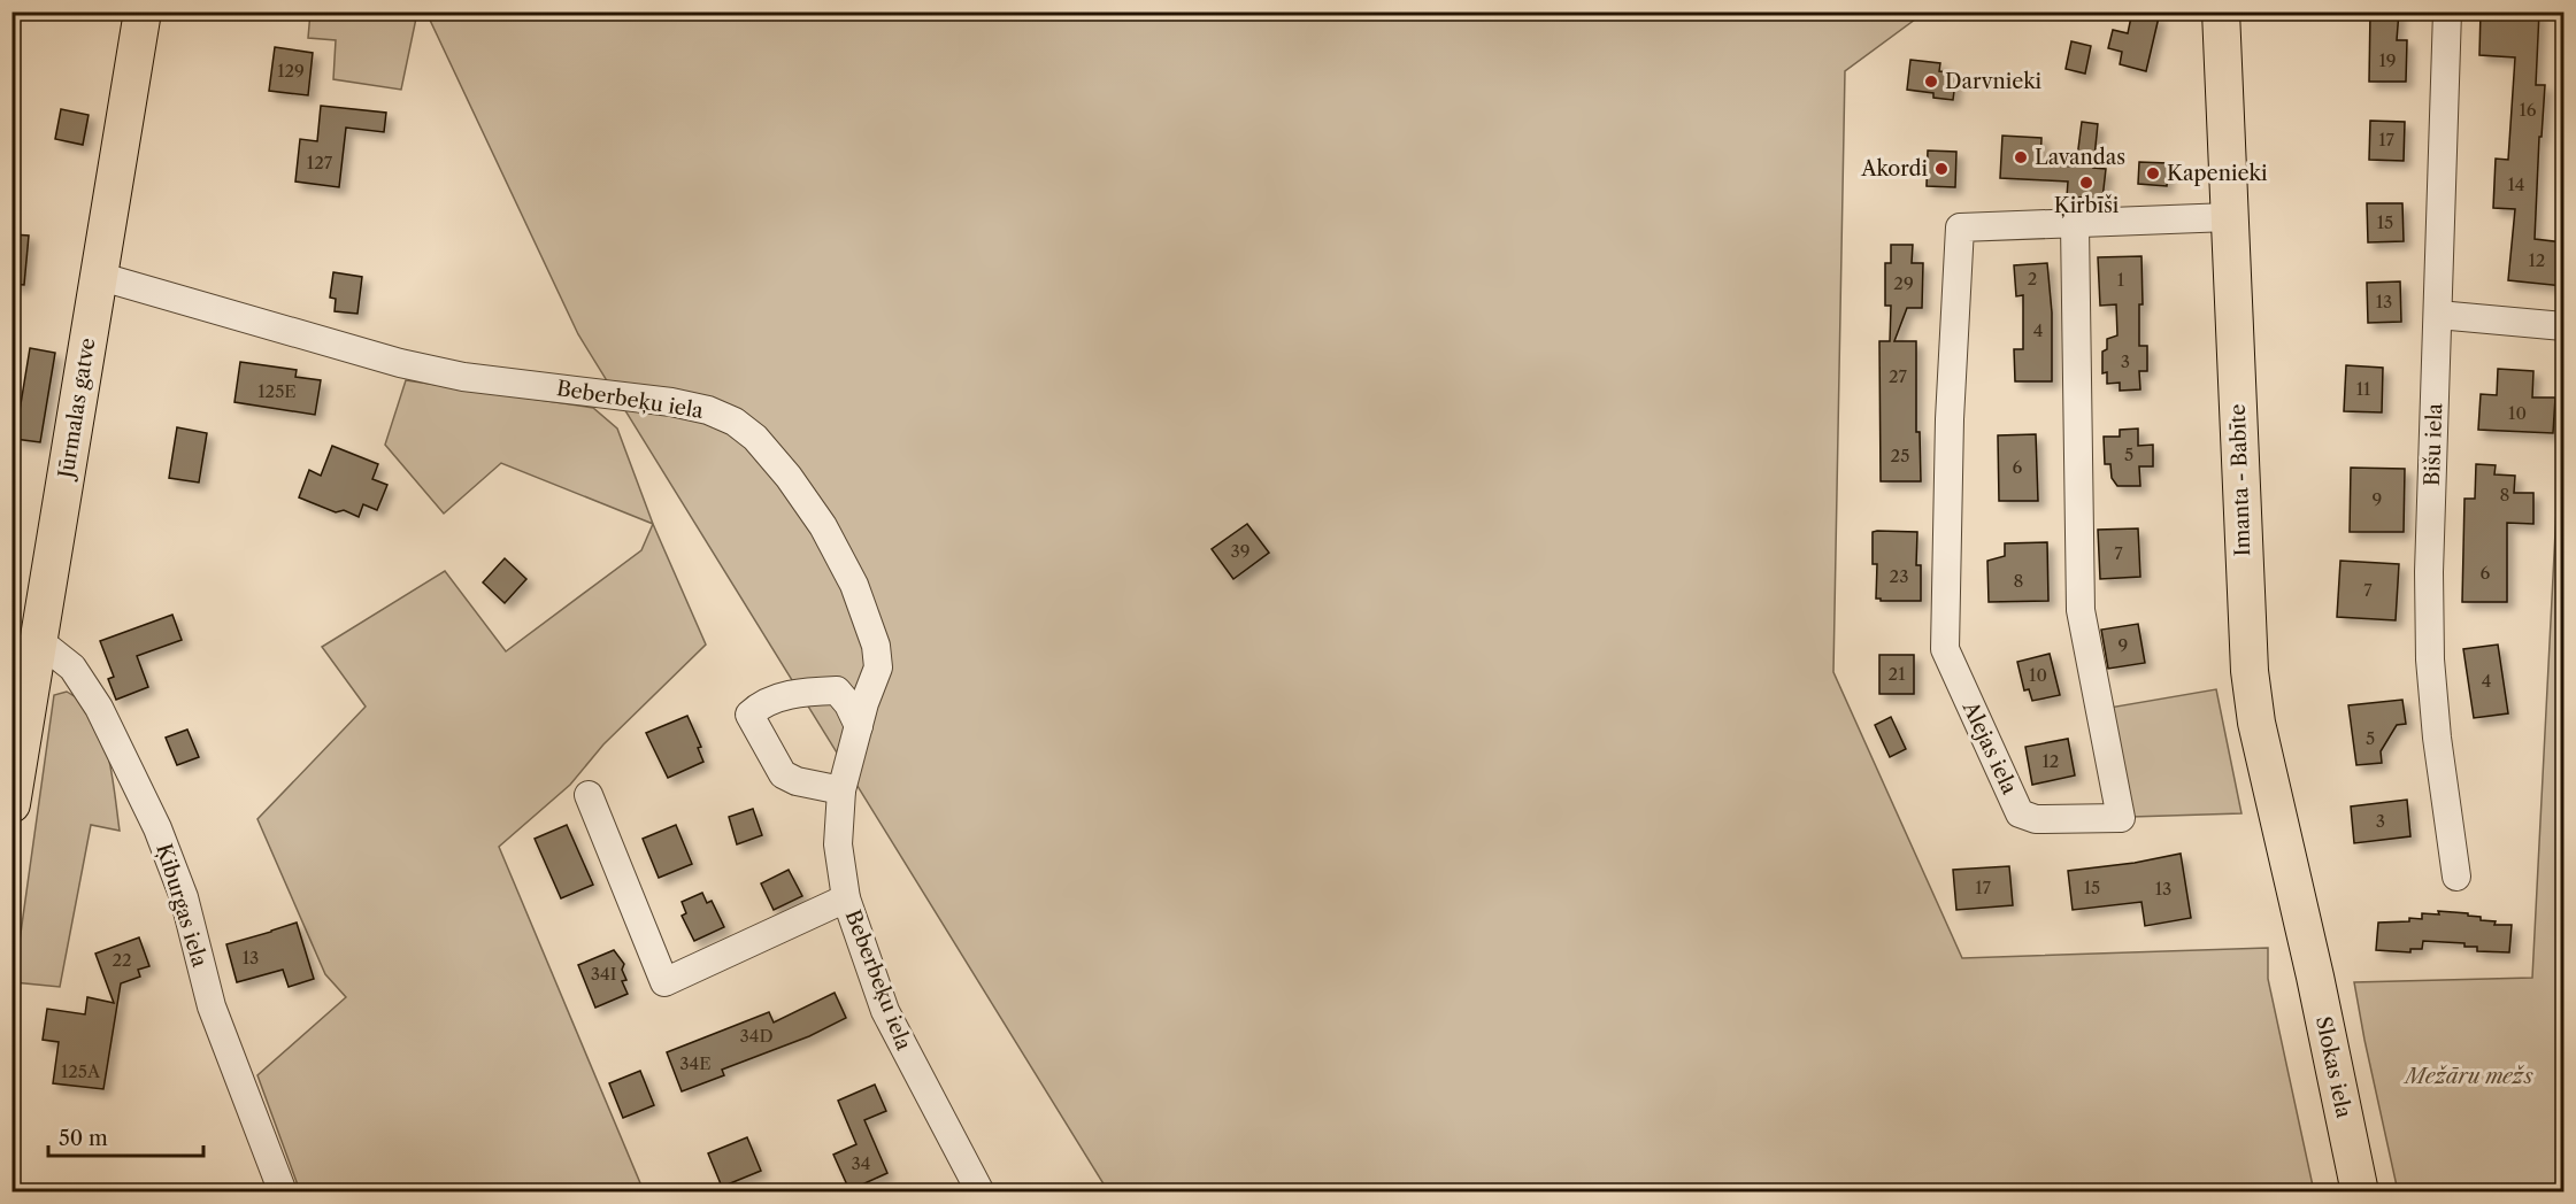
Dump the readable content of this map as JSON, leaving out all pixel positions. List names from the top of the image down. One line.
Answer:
{"streets":{"main road":["Jūrmalas gatve","Imanta - Babīte","Slokas iela"],"street":["Beberbeķu iela","Bišu iela","Alejas iela","Ķiburgas iela"]},"crossings":[["Beberbeķu iela","Jūrmalas gatve"],["Jūrmalas gatve","Ķiburgas iela"],["Imanta - Babīte","Slokas iela"]],"parks":["Mežāru mežs"],"places":["Darvnieki","Lavandas","Akordi","Kapenieki","Ķirbīši"],"house_numbers":["19","129","16","17","127","14","15","12","2","1","29","13","4","3","27","11","125E","10","5","25","6","8","9","39","7","6","23","8","7","9","21","10","4","5","12","3","17","15","13","13","22","34I","34D","34E","125A","34"],"scale_bar":"50 m"}
